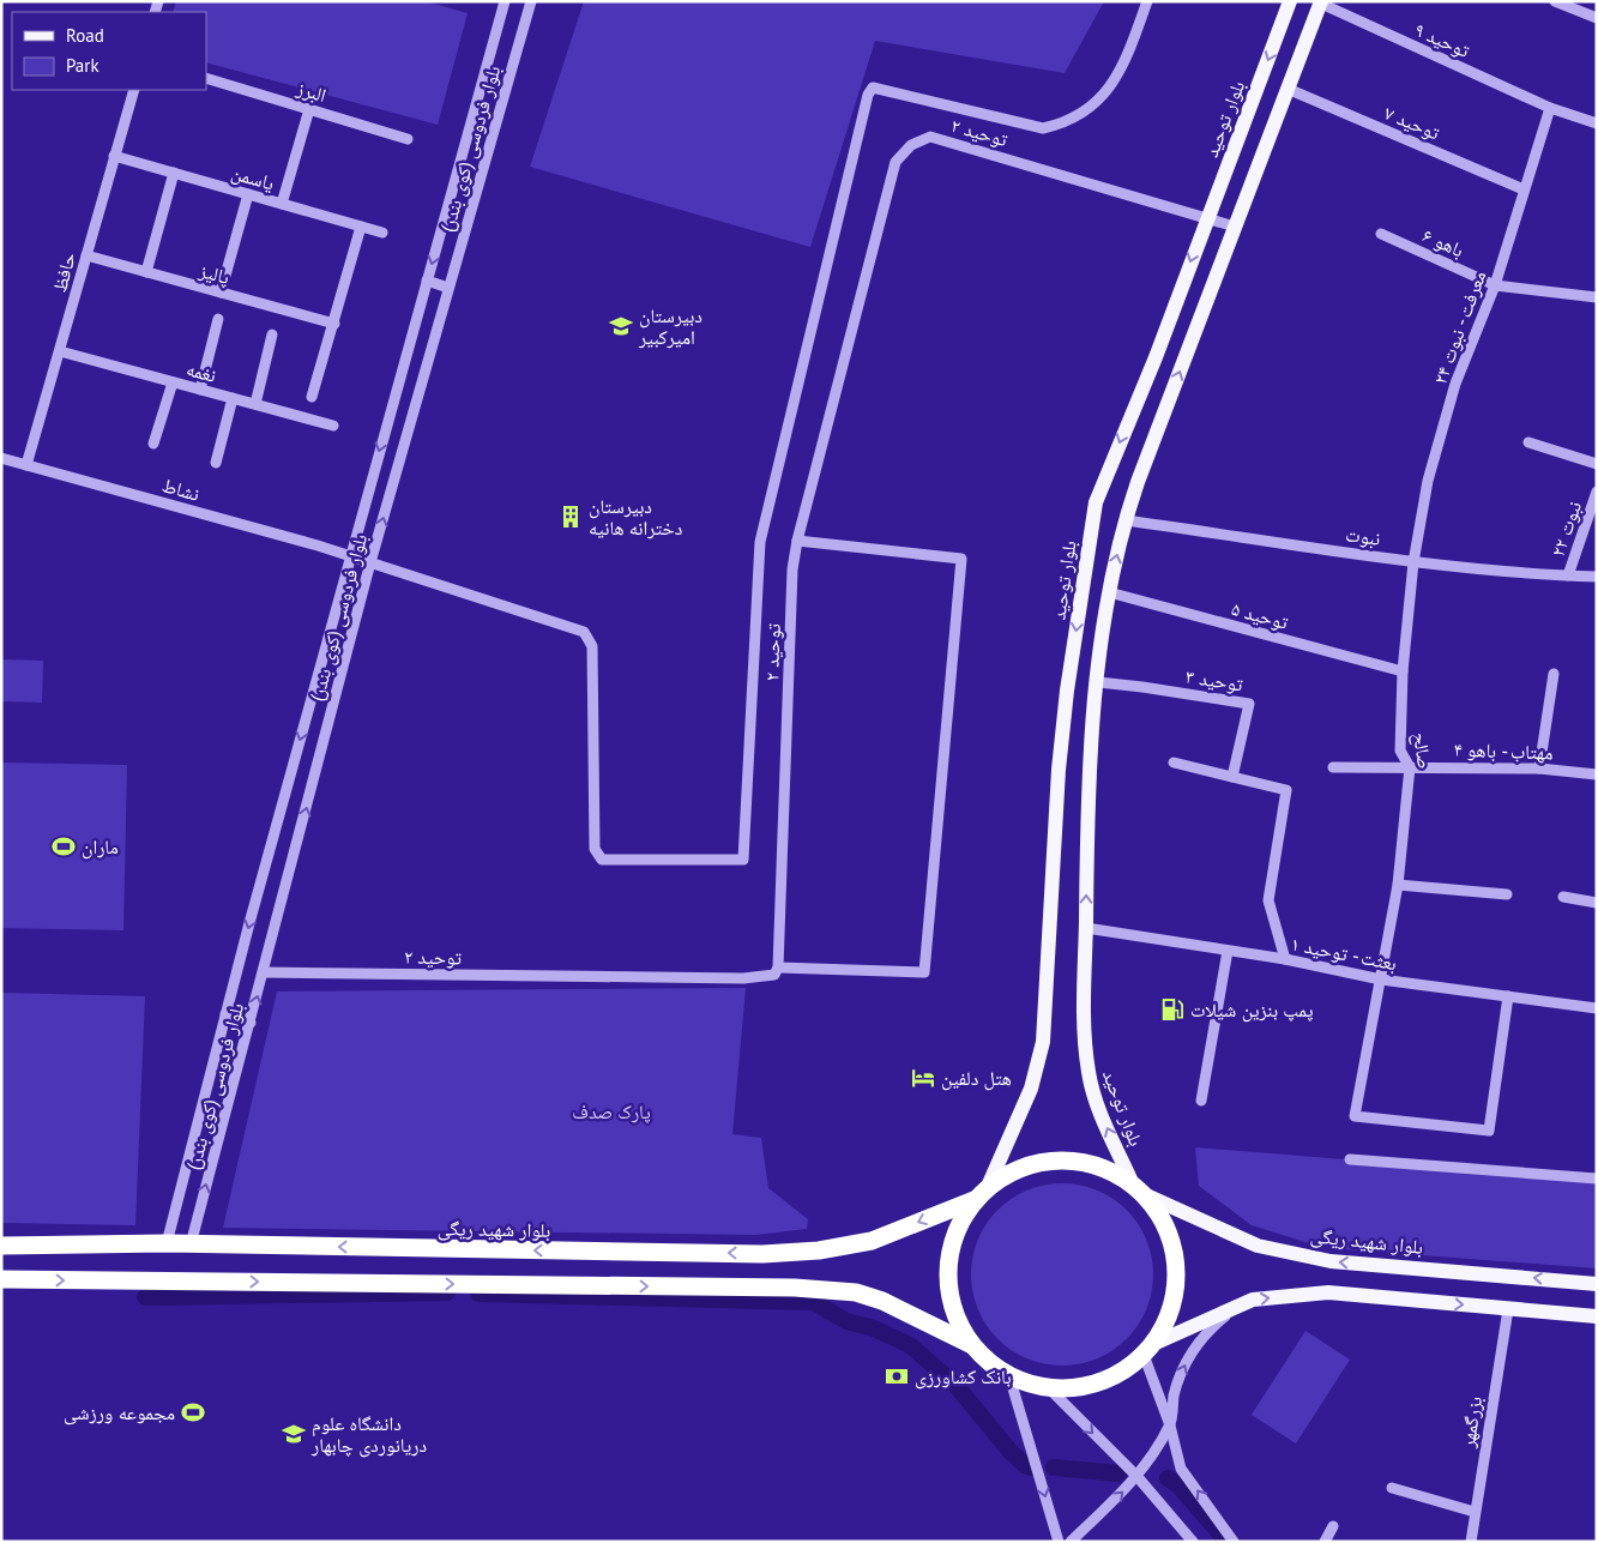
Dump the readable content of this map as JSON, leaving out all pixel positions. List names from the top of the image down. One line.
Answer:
{"streets":{"highway":["بلوار شهید ریگی"],"main road":["بلوار توحید"],"street":["توحید ۹","البرز","توحید ۷","توحید ۲","بلوار فردوسی (کوی بندر)","یاسمن","باهو ۶","حافظ","پالیز","معرفت - نبوت ۲۴","نغمه","نشاط","نبوت ۲۲","نبوت","توحید ۵","توحید ۳","صالح","مهتاب - باهو ۴","بعثت - توحید ۱","بزرگمهر"]},"crossings":[["توحید ۹","بلوار توحید"],["توحید ۹","معرفت - نبوت ۲۴"],["بلوار توحید","توحید ۷"],["بلوار توحید","توحید ۲"],["بلوار توحید","نبوت"],["بلوار توحید","توحید ۵"],["بلوار توحید","توحید ۳"],["بلوار توحید","بعثت - توحید ۱"],["بلوار توحید","بلوار شهید ریگی"],["توحید ۷","معرفت - نبوت ۲۴"],["توحید ۲","بلوار فردوسی (کوی بندر)"],["بلوار فردوسی (کوی بندر)","نشاط"],["بلوار فردوسی (کوی بندر)","بلوار شهید ریگی"],["یاسمن","حافظ"],["باهو ۶","معرفت - نبوت ۲۴"],["حافظ","پالیز"],["حافظ","نغمه"],["حافظ","نشاط"],["معرفت - نبوت ۲۴","نبوت"],["معرفت - نبوت ۲۴","صالح"],["نبوت ۲۲","نبوت"],["نبوت","صالح"],["توحید ۵","صالح"],["صالح","مهتاب - باهو ۴"],["صالح","بعثت - توحید ۱"]],"parks":["پارک صدف"],"places":{"school or university":["دبیرستان امیرکبیر","دانشگاه علوم دریانوردی چابهار"],"building":["دبیرستان دخترانه هانیه"],"sports":["ماران","مجموعه ورزشی"],"fuel station":["پمپ بنزین شیلات"],"hotel":["هتل دلفین"],"bank":["بانک کشاورزی"]},"legend":["Road","Park"]}
